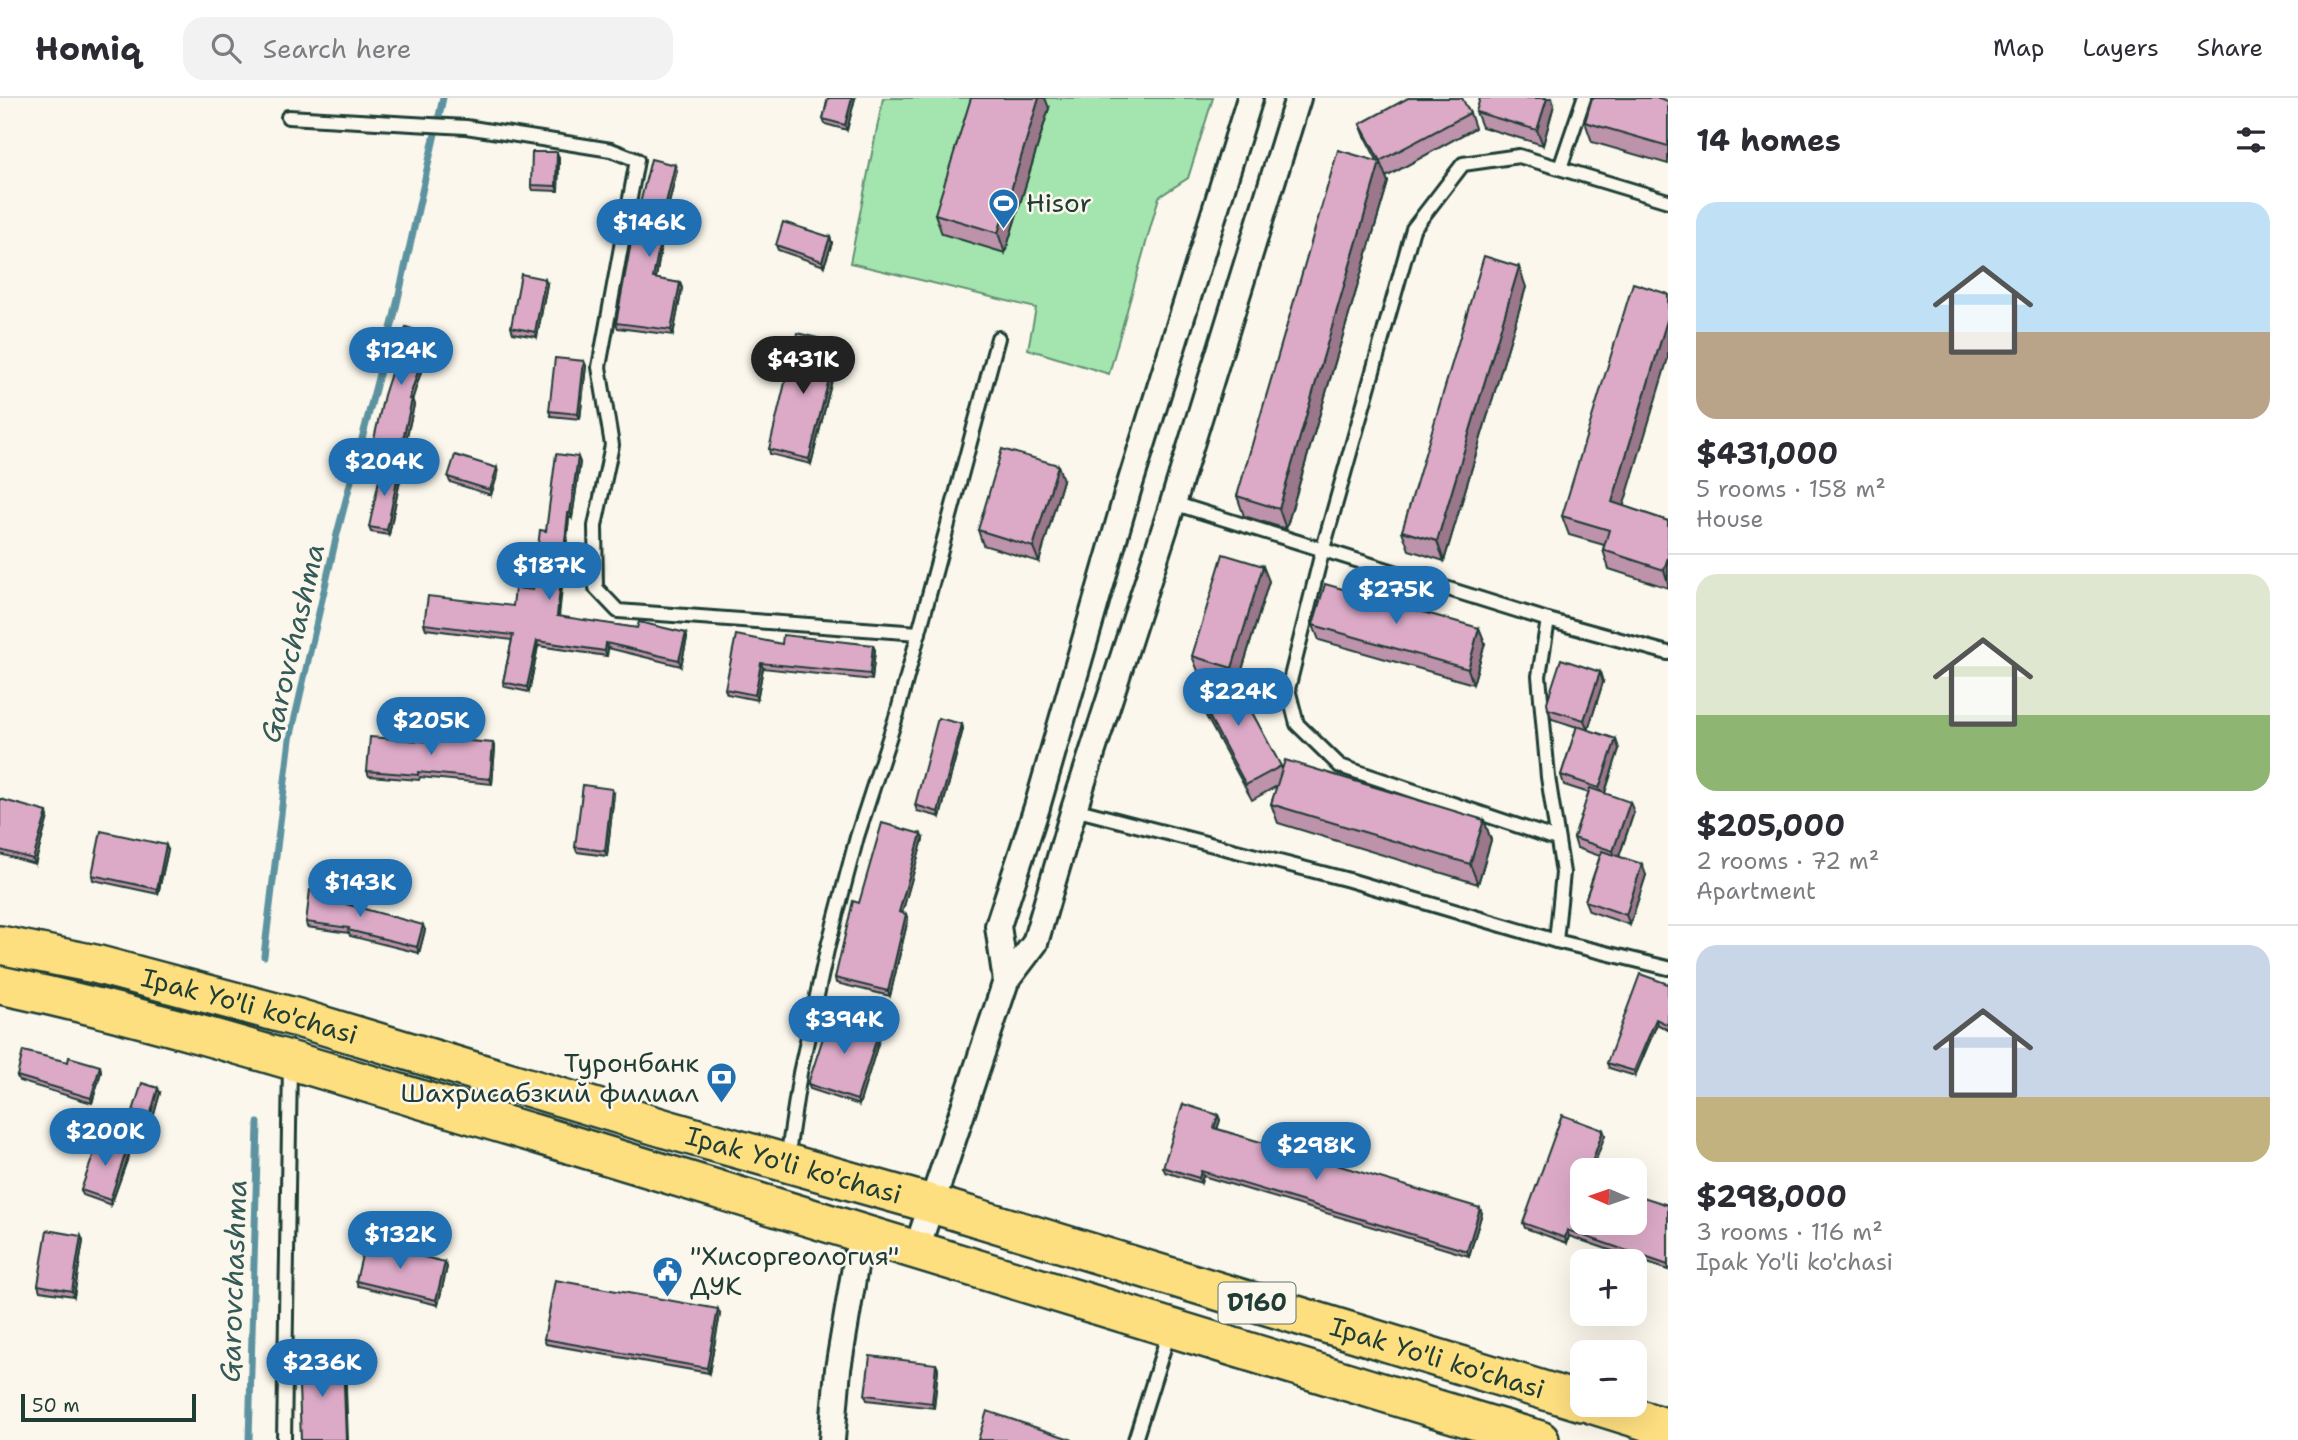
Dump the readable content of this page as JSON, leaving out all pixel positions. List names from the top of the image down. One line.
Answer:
{"streets":{"main road":["Ipak Yo'li ko'chasi","D160"]},"water":["Garovchashma"],"places":{"sports":["Hisor"],"bank":["Туронбанк Шахрисабзкий филиал"],"public building":["\"Хисоргеология\" ДУК"]},"scale_bar":"50 m","north":"left","page":{"header":"Homiq","search":"Search here","nav":["Map","Layers","Share"],"heading":"14 homes","list":[{"name":"$431,000","note":"5 rooms · 158 m² · House"},{"name":"$205,000","note":"2 rooms · 72 m² · Apartment"},{"name":"$298,000","note":"3 rooms · 116 m² · Ipak Yo'li ko'chasi"}],"price":["$146K","$124K","$431K","$204K","$187K","$275K","$224K","$205K","$143K","$394K","$200K","$298K","$132K","$236K"],"map_buttons":["+","−"],"scale":"50 m"}}
